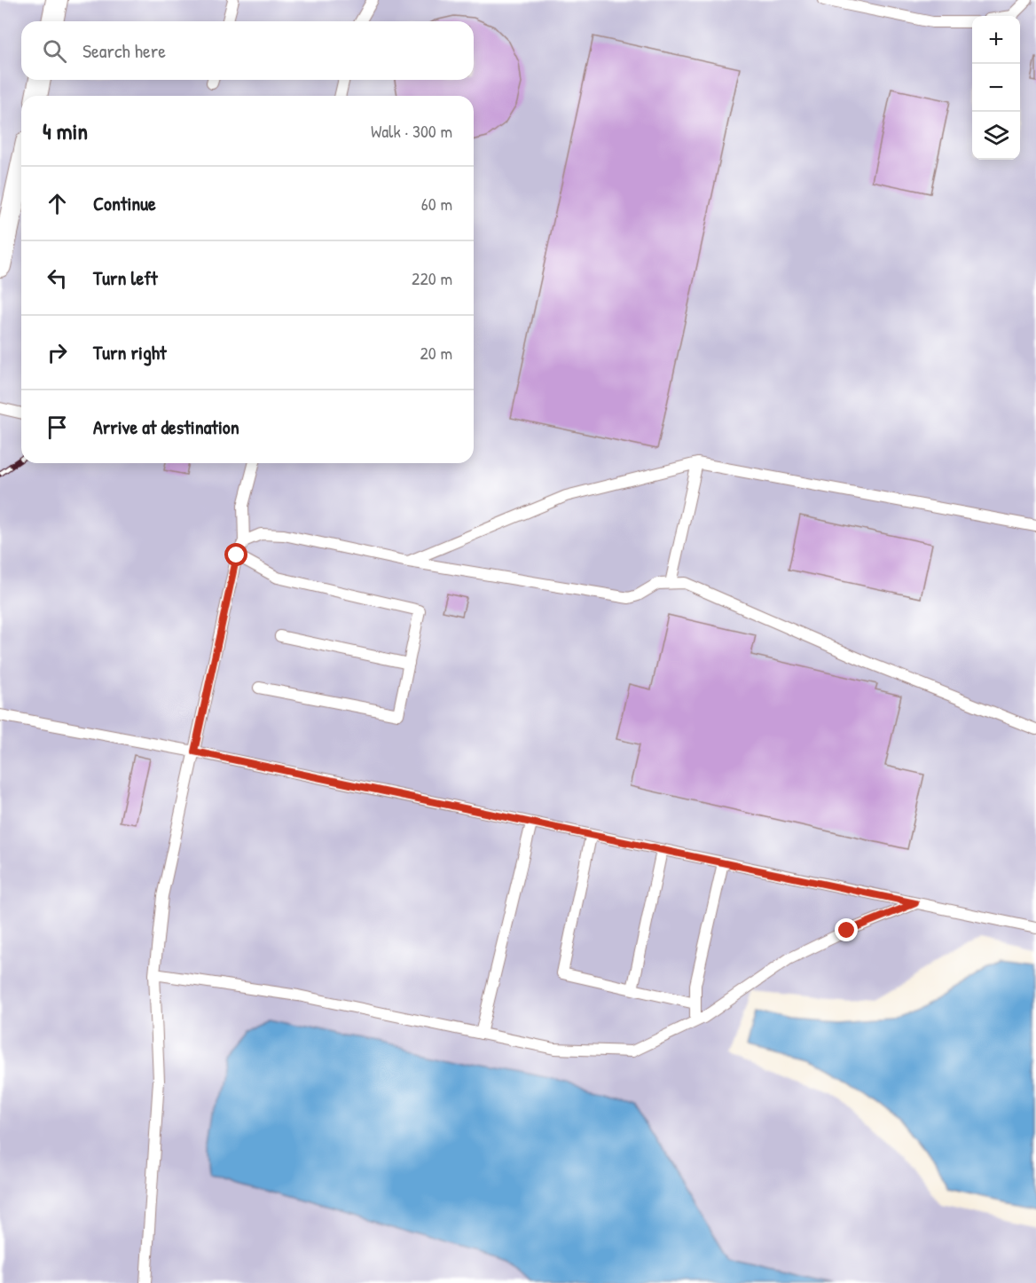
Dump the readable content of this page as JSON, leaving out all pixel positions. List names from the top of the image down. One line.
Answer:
{"page":{"map_buttons":["+","−"],"search":"Search here","heading":["4 min","Walk · 300 m"],"list":[["Continue","60 m"],["Turn left","220 m"],["Turn right","20 m"],"Arrive at destination"]}}
